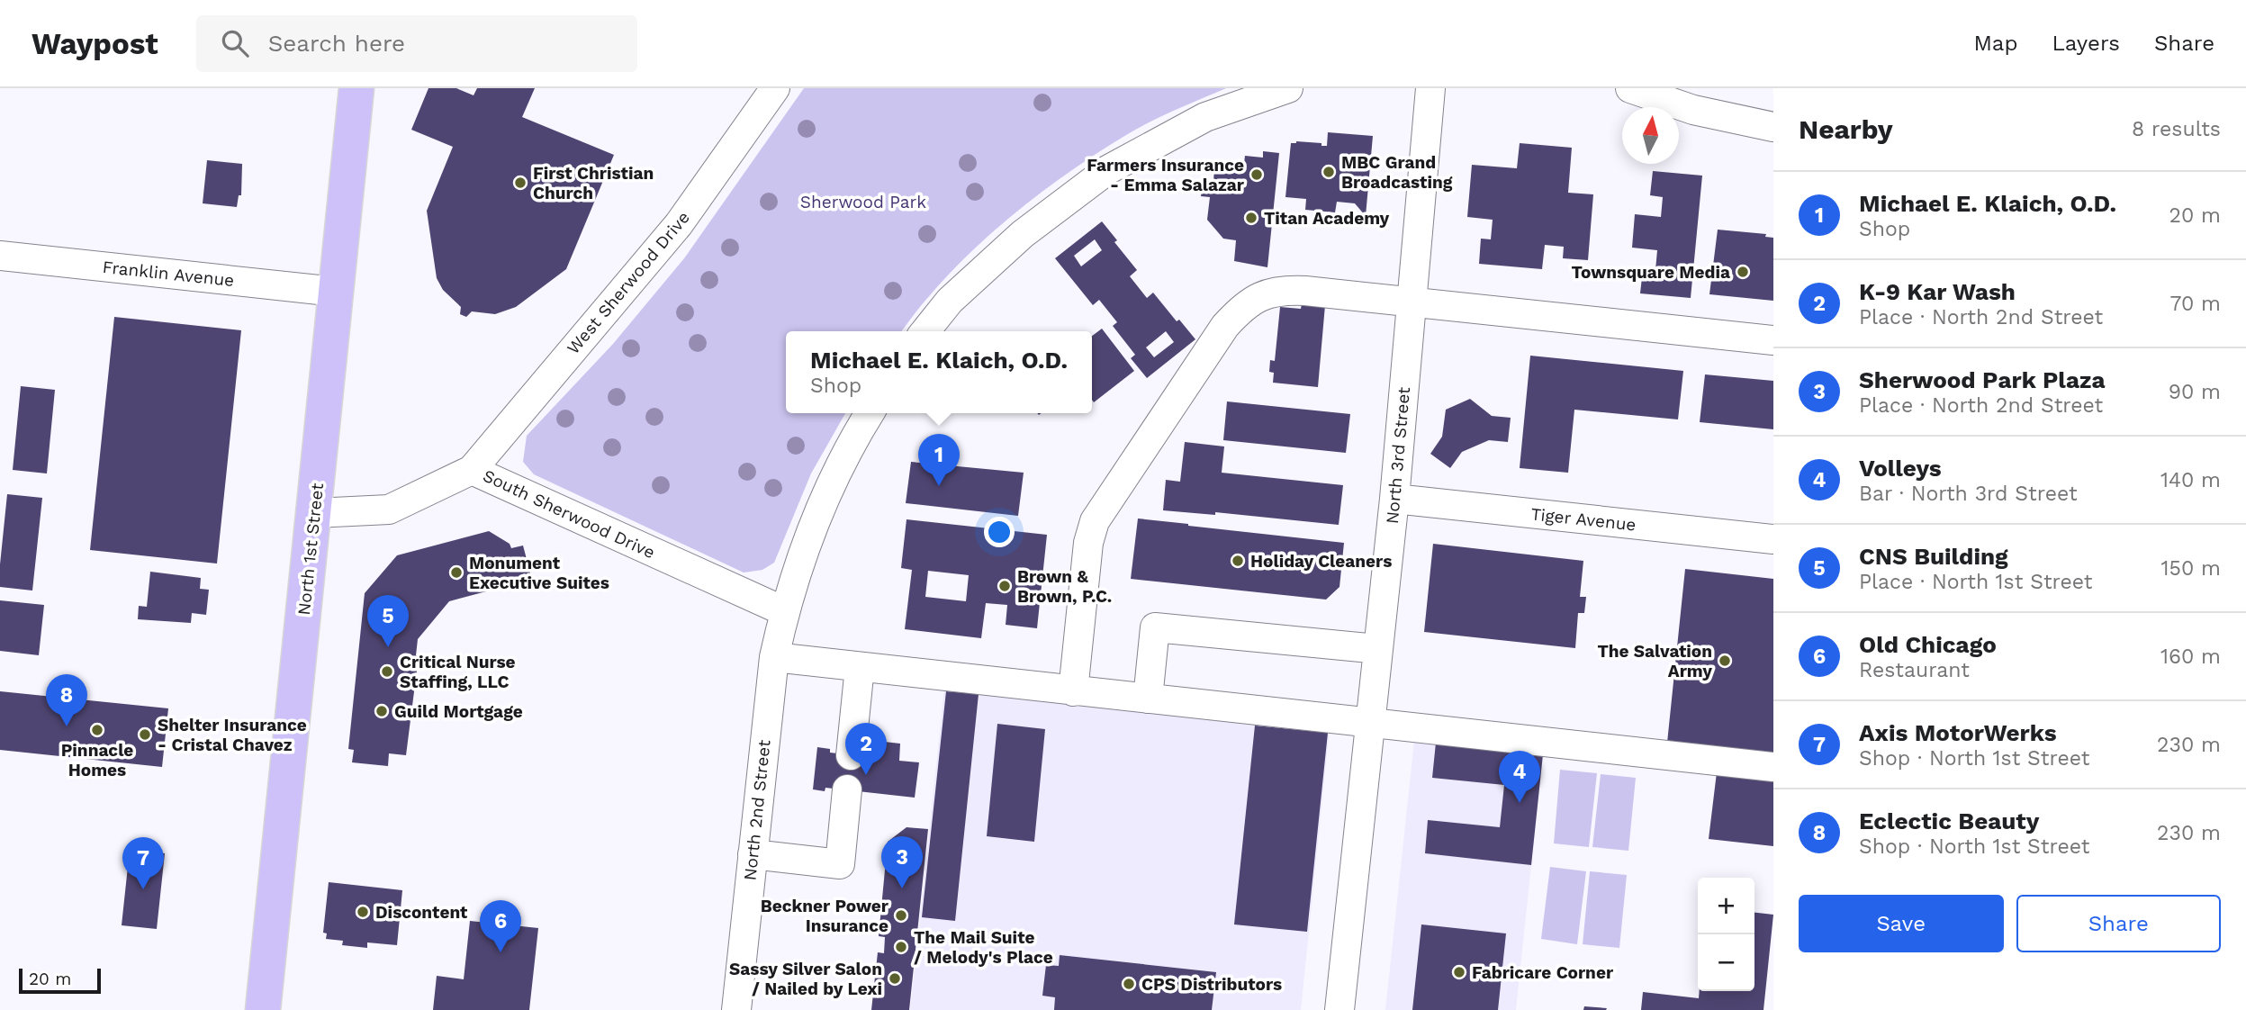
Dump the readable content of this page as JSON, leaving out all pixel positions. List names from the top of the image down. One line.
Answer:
{"streets":{"main road":["North 1st Street"],"street":["Franklin Avenue","West Sherwood Drive","North 3rd Street","South Sherwood Drive","Tiger Avenue","North 2nd Street"]},"crossings":[["Franklin Avenue","North 1st Street"],["West Sherwood Drive","South Sherwood Drive"],["North 3rd Street","Tiger Avenue"],["South Sherwood Drive","North 1st Street"],["South Sherwood Drive","North 2nd Street"]],"parks":["Sherwood Park"],"places":["MBC Grand Broadcasting","Farmers Insurance - Emma Salazar","First Christian Church","Titan Academy","Townsquare Media","Holiday Cleaners","Monument Executive Suites","Brown & Brown, P.C.","The Salvation Army","Critical Nurse Staffing, LLC","Guild Mortgage","Pinnacle Homes","Shelter Insurance - Cristal Chavez","Discontent","Beckner Power Insurance","The Mail Suite / Melody's Place","Fabricare Corner","Sassy Silver Salon / Nailed by Lexi","CPS Distributors"],"scale_bar":"20 m","north":"top","page":{"header":"Waypost","search":"Search here","nav":["Map","Layers","Share"],"heading":["Nearby","8 results"],"list":[{"mark":"1","name":"Michael E. Klaich, O.D.","note":"Shop","value":"20 m"},{"mark":"2","name":"K-9 Kar Wash","note":"Place · North 2nd Street","value":"70 m"},{"mark":"3","name":"Sherwood Park Plaza","note":"Place · North 2nd Street","value":"90 m"},{"mark":"4","name":"Volleys","note":"Bar · North 3rd Street","value":"140 m"},{"mark":"5","name":"CNS Building","note":"Place · North 1st Street","value":"150 m"},{"mark":"6","name":"Old Chicago","note":"Restaurant","value":"160 m"},{"mark":"7","name":"Axis MotorWerks","note":"Shop · North 1st Street","value":"230 m"},{"mark":"8","name":"Eclectic Beauty","note":"Shop · North 1st Street","value":"230 m"}],"popup":["Michael E. Klaich, O.D.","Shop"],"pins":["1","5","8","2","4","3","7","6"],"buttons":["Save","Share"],"map_buttons":["+","−"],"scale":"20 m"}}
